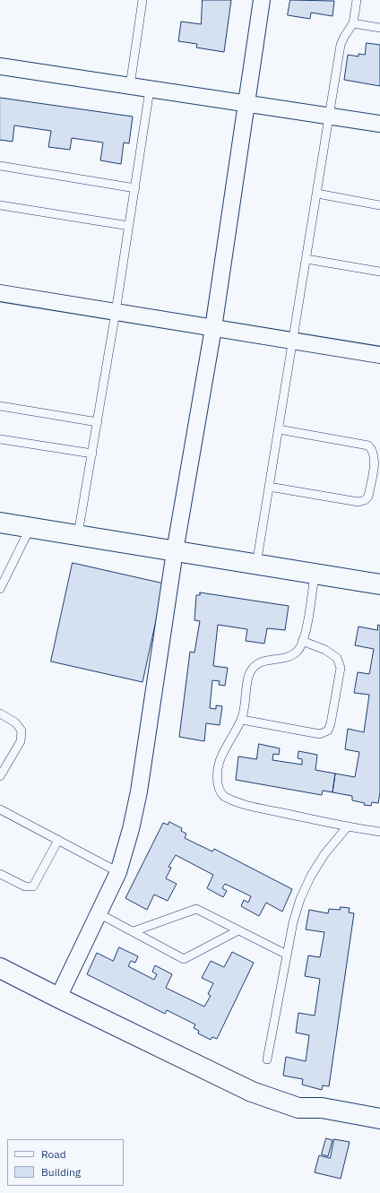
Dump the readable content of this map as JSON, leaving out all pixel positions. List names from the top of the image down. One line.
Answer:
{"legend":["Road","Building"]}
